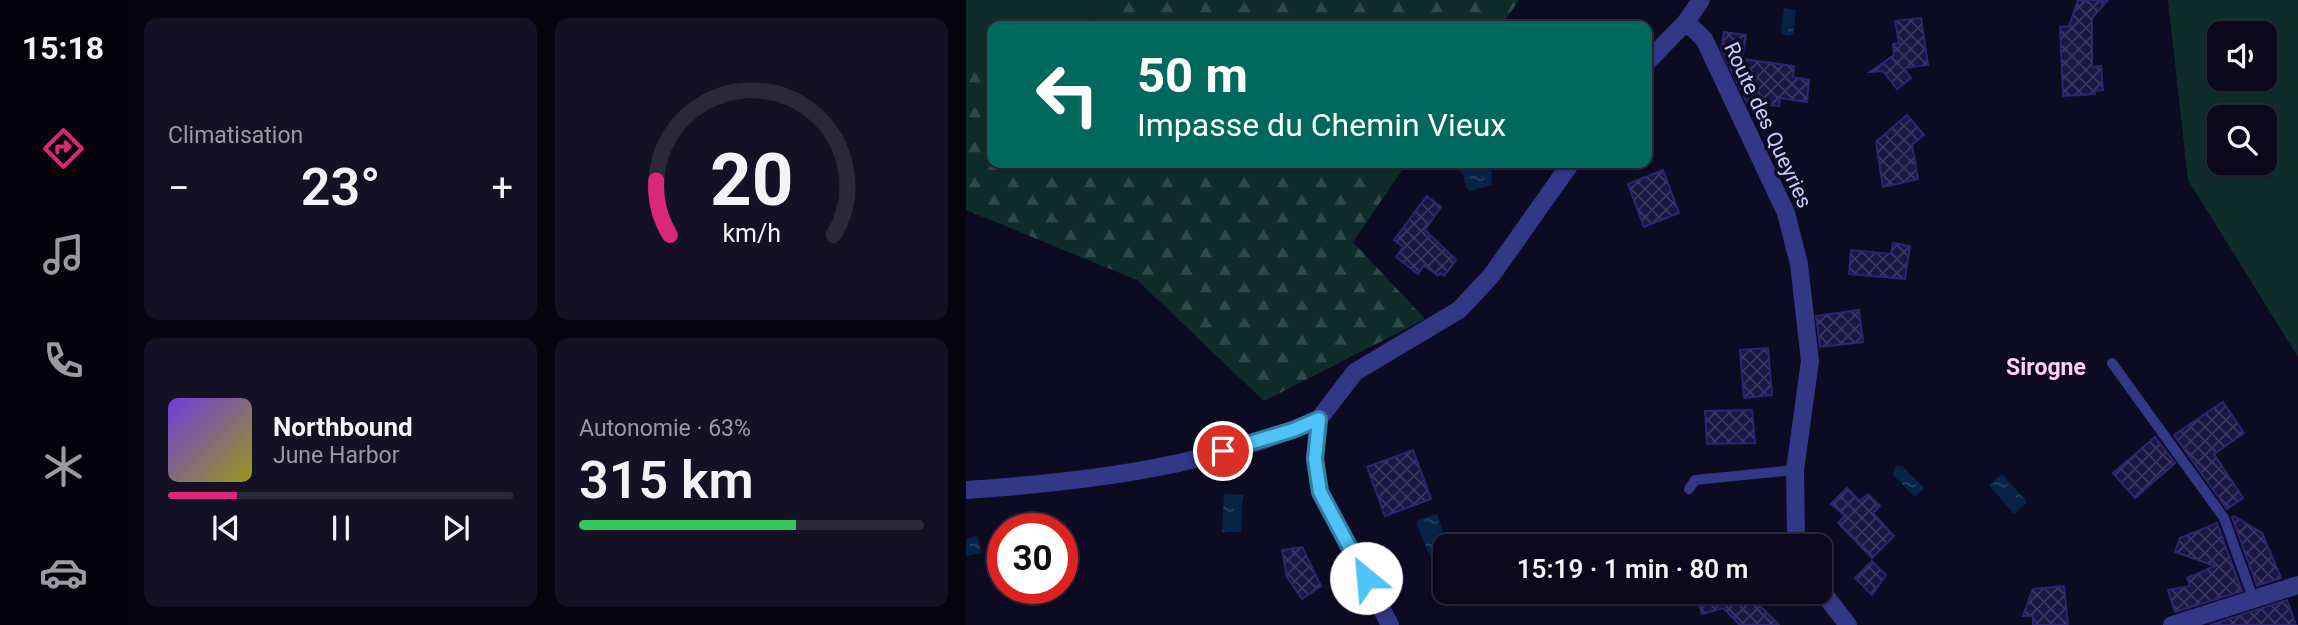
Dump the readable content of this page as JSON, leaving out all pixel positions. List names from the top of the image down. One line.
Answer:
{"streets":{"street":["Route des Queyries"]},"districts":["Sirogne"],"page":{"tabs":"15:18","tile":["Climatisation",["Autonomie · 63%","315 km"]],"turn":["50 m","Impasse du Chemin Vieux"],"heat":["−","23°","+"],"song":["Northbound","June Harbor"],"limit":"30","trip":"15:19 · 1 min · 80 m","gauge":["20","km/h"]}}
